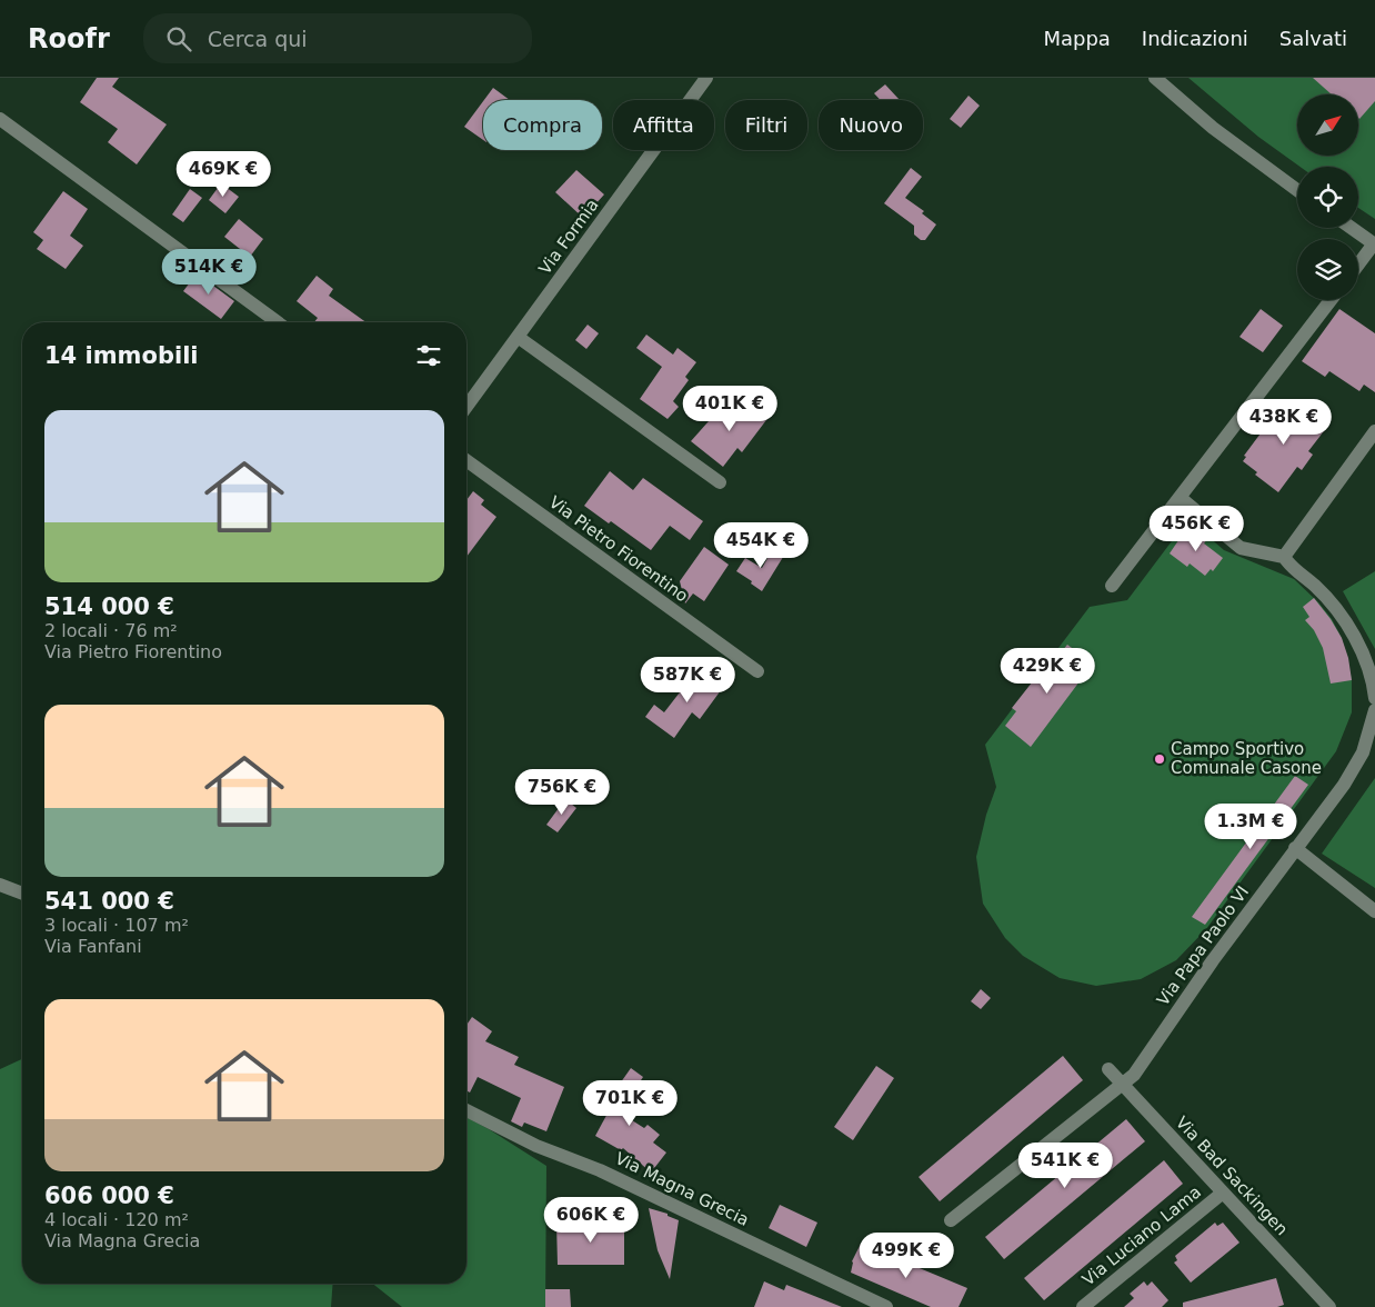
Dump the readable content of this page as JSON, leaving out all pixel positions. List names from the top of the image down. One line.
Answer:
{"streets":{"street":["Via Formia","Via Pietro Fiorentino","Via Papa Paolo VI","Via Bad Sackingen","Via Magna Grecia","Via Luciano Lama"]},"crossings":[["Via Papa Paolo VI","Via Bad Sackingen"],["Via Bad Sackingen","Via Luciano Lama"]],"places":["Campo Sportivo Comunale Casone"],"north":"top right","page":{"header":"Roofr","search":"Cerca qui","nav":["Mappa","Indicazioni","Salvati"],"chip":["Compra","Affitta","Filtri","Nuovo"],"price":["469K €","514K €","401K €","438K €","456K €","454K €","429K €","587K €","756K €","1.3M €","701K €","541K €","606K €","499K €"],"heading":"14 immobili","list":[{"name":"514 000 €","note":"2 locali · 76 m² · Via Pietro Fiorentino"},{"name":"541 000 €","note":"3 locali · 107 m² · Via Fanfani"},{"name":"606 000 €","note":"4 locali · 120 m² · Via Magna Grecia"}]}}
